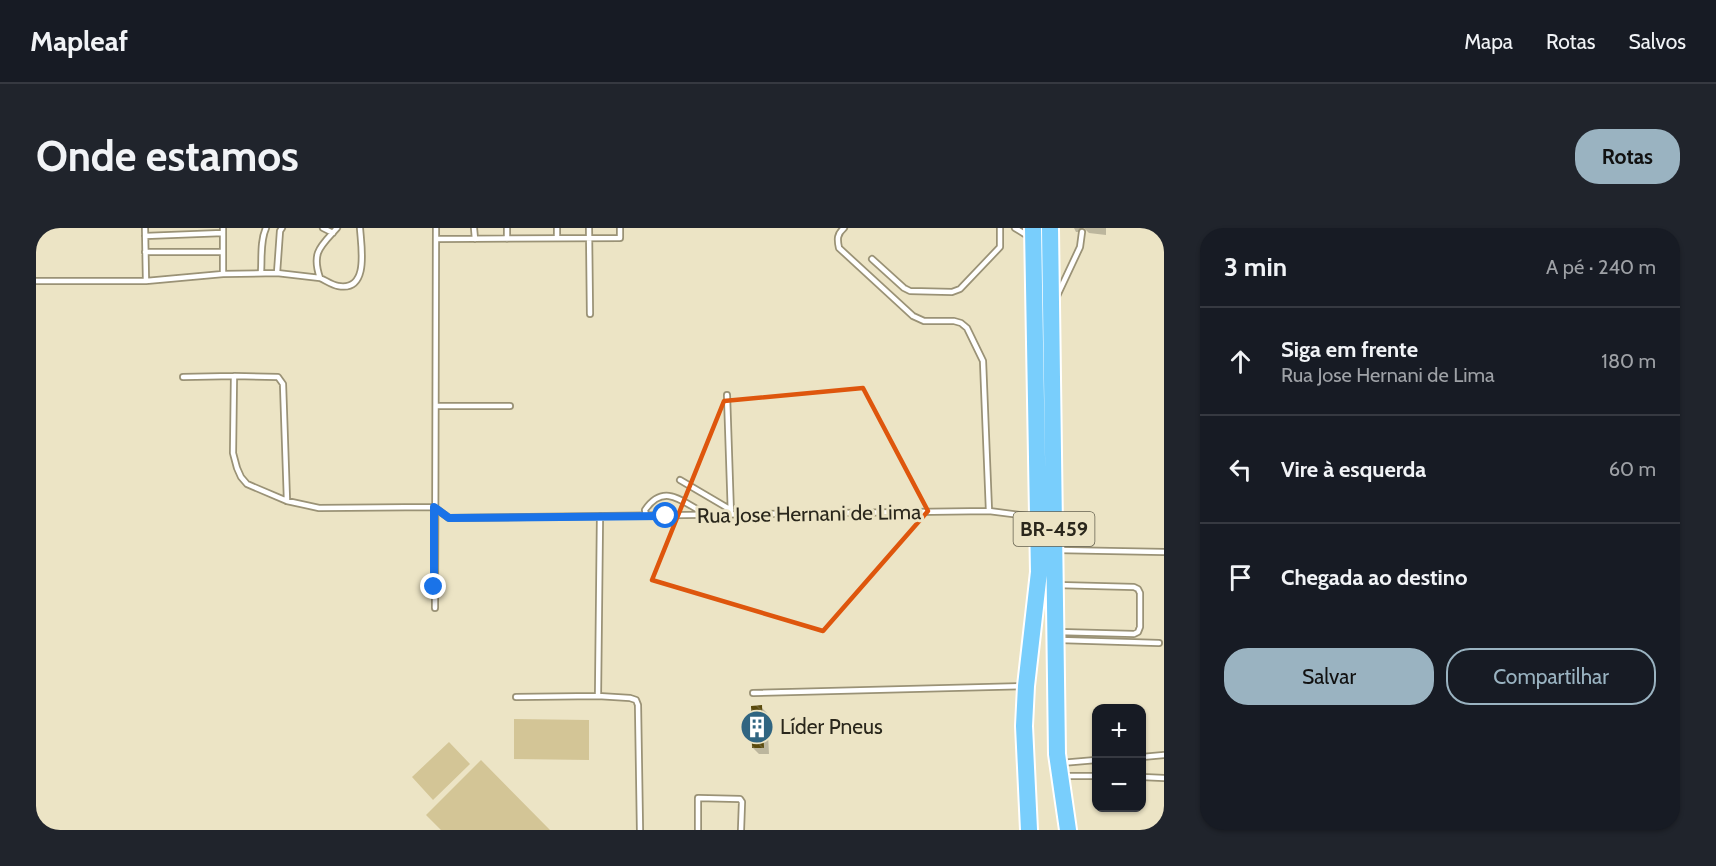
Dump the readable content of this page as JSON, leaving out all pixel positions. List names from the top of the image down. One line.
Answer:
{"streets":{"highway":["BR-459"],"lane":["Rua Jose Hernani de Lima"]},"crossings":[["Rua Jose Hernani de Lima","BR-459"]],"places":{"building":["Líder Pneus"]},"page":{"header":"Mapleaf","nav":["Mapa","Rotas","Salvos"],"buttons":["Rotas",["Salvar","Compartilhar"]],"title":"Onde estamos","heading":["3 min","A pé · 240 m"],"list":[["Siga em frente","Rua Jose Hernani de Lima","180 m"],["Vire à esquerda","60 m"],"Chegada ao destino"],"map_buttons":["+","−"]}}
